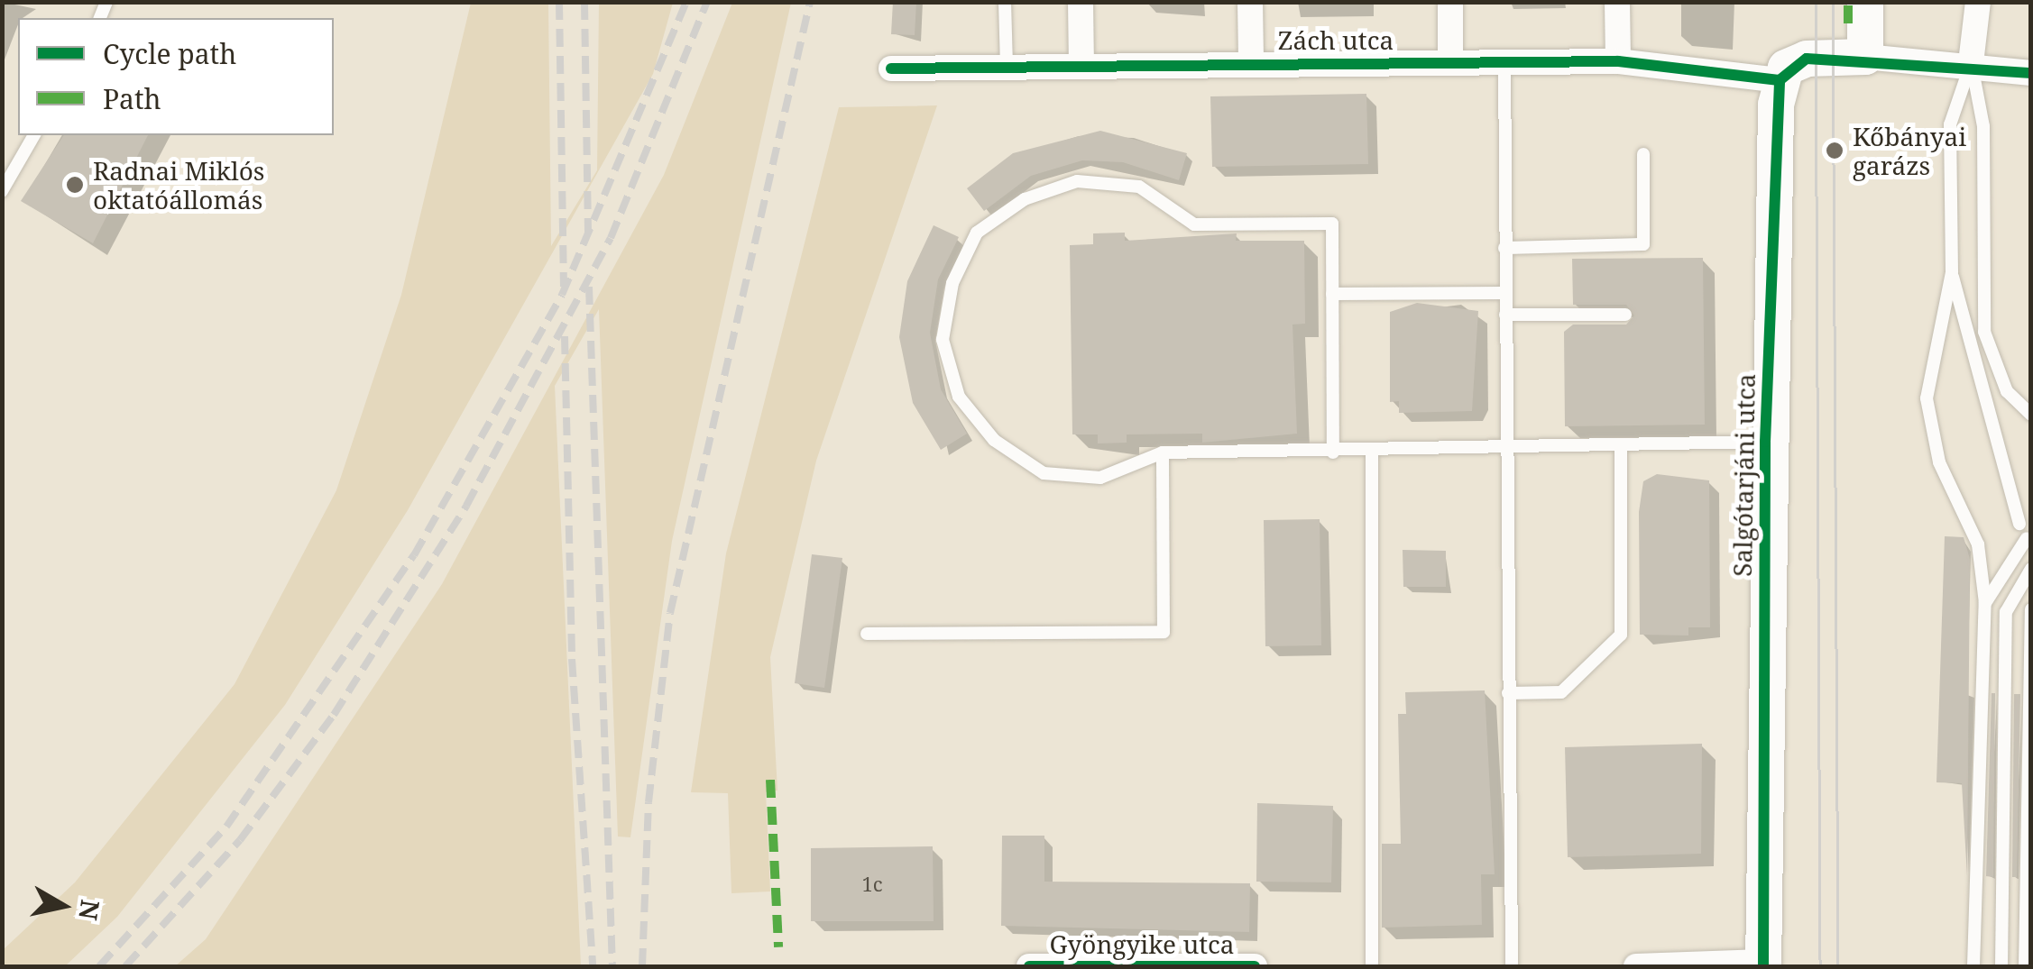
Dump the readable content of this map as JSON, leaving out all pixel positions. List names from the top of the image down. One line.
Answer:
{"streets":{"street":["Zách utca","Salgótarjáni utca","Gyöngyike utca"]},"crossings":[["Zách utca","Salgótarjáni utca"]],"places":["Kőbányai garázs","Radnai Miklós oktatóállomás"],"house_numbers":["1c"],"legend":["Cycle path","Path"],"north":"right"}
